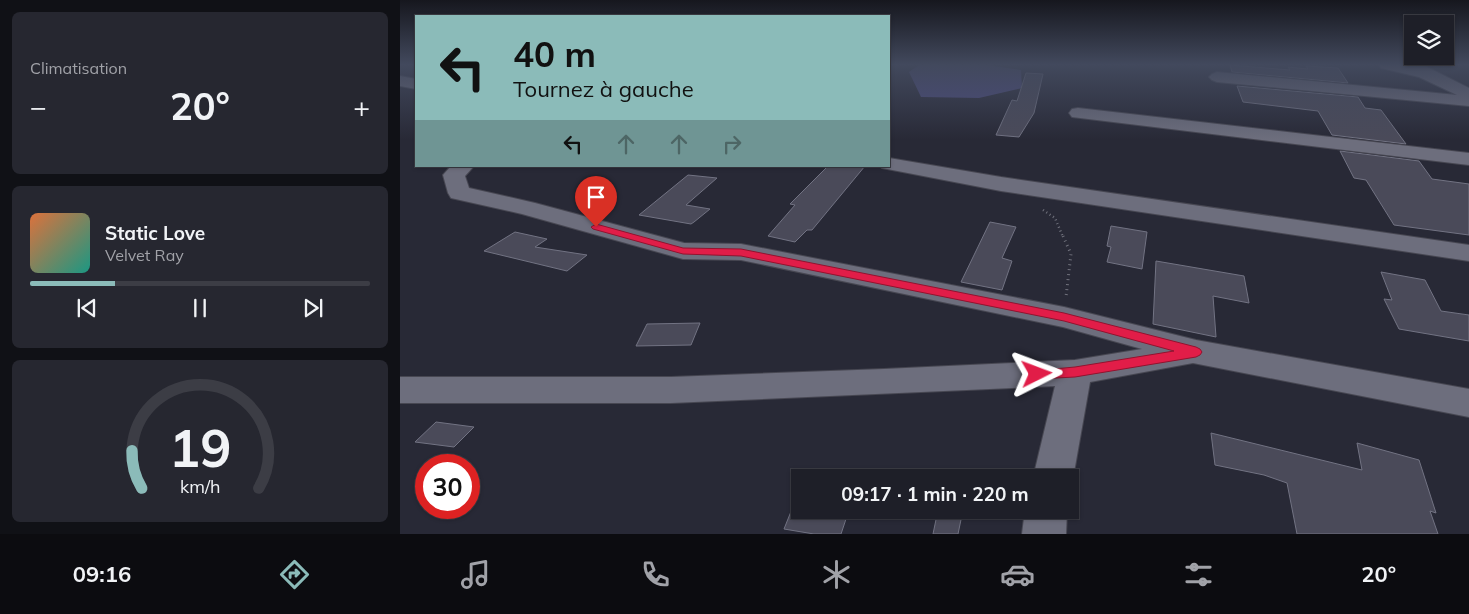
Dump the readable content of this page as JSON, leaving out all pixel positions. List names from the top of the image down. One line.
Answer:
{"page":{"tile":"Climatisation","turn":["40 m","Tournez à gauche"],"heat":["−","20°","+"],"song":["Static Love","Velvet Ray"],"limit":"30","trip":"09:17 · 1 min · 220 m","tabs":["09:16","20°"],"gauge":["19","km/h"]}}
